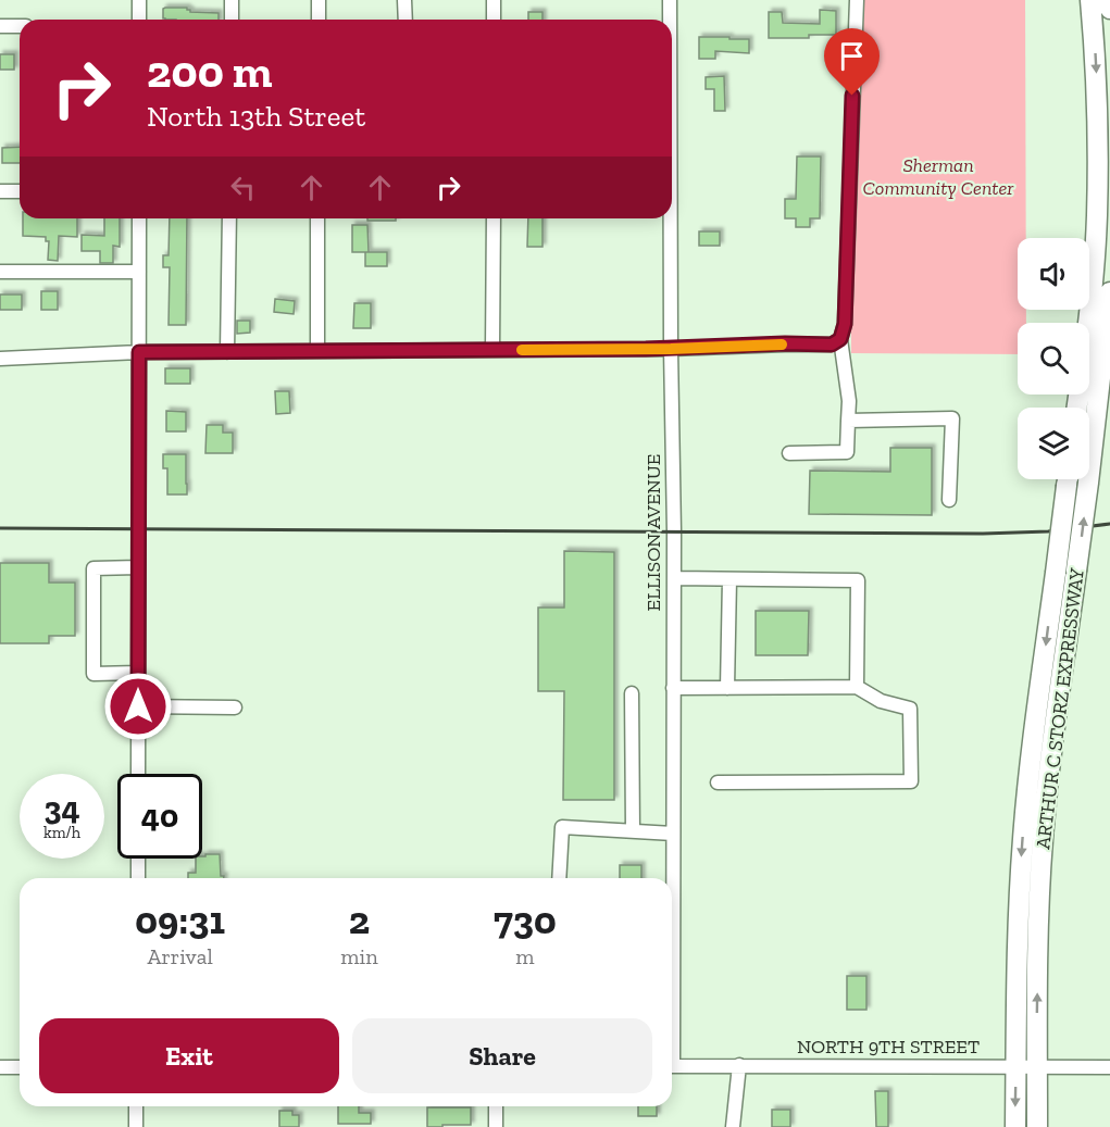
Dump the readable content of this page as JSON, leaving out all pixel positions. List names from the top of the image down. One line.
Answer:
{"streets":{"highway":["ARTHUR C STORZ EXPRESSWAY"],"street":["ELLISON AVENUE","NORTH 9TH STREET"]},"crossings":[["ARTHUR C STORZ EXPRESSWAY","NORTH 9TH STREET"]],"parks":["Sherman Community Center"],"page":{"turn":["200 m","North 13th Street"],"speed":"34 km/h","limit":"40","eta":["09:31","Arrival","2","min","730","m"],"buttons":["Exit","Share"]}}
